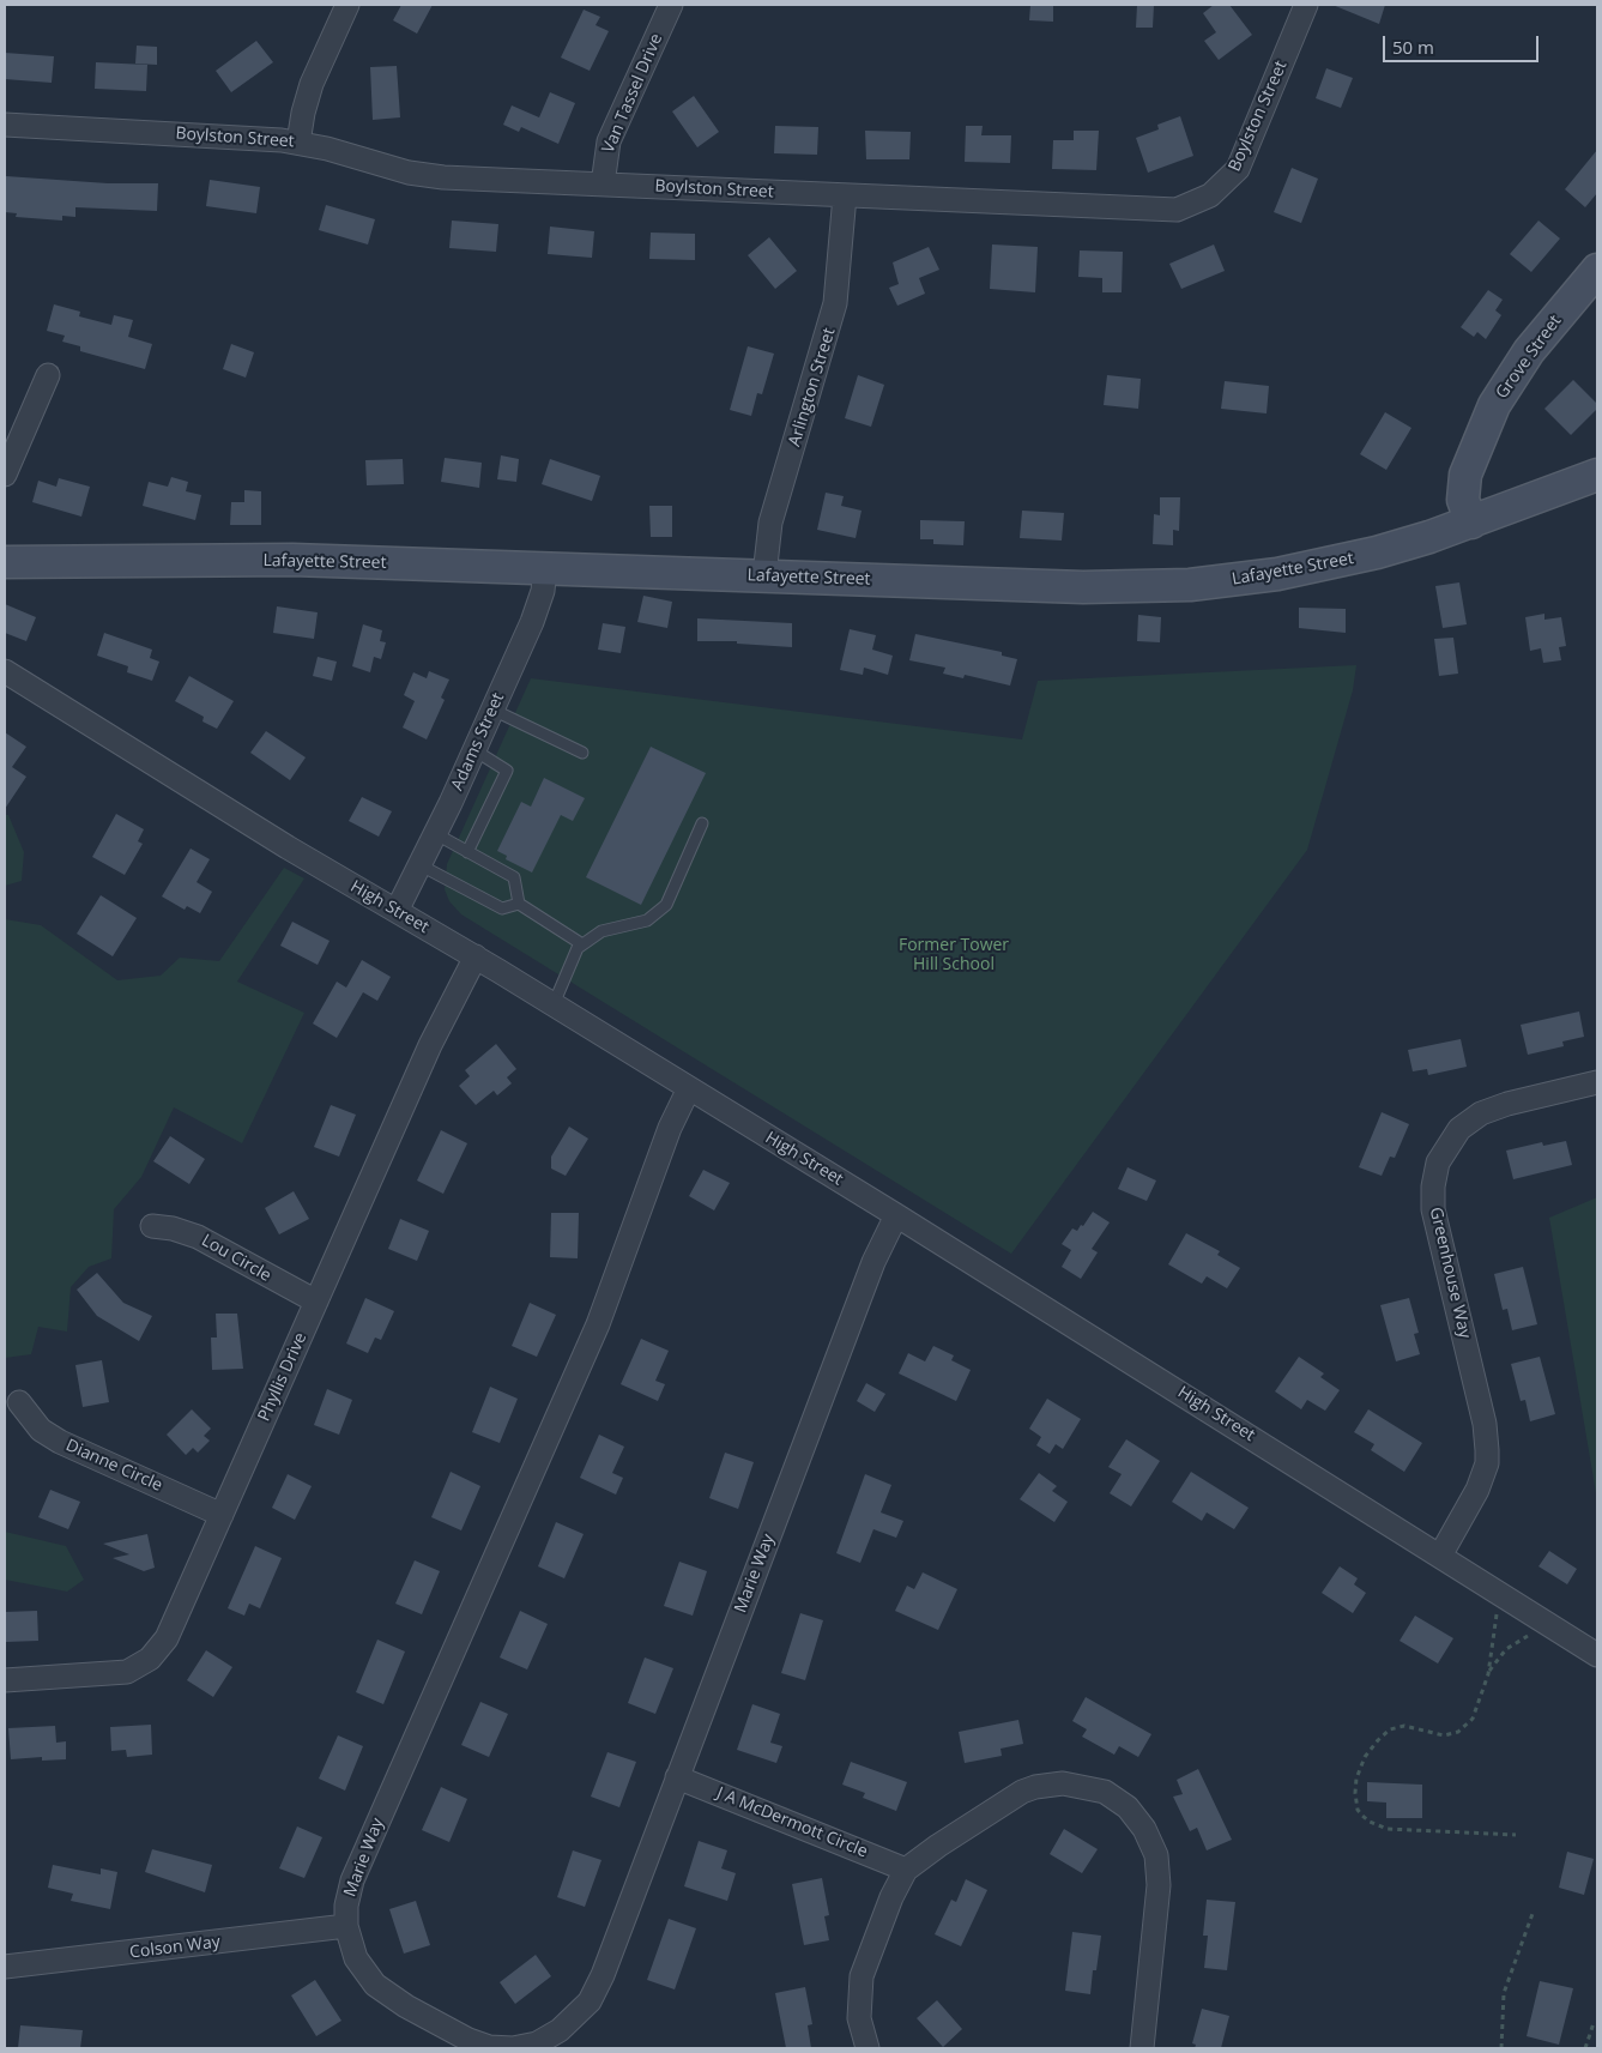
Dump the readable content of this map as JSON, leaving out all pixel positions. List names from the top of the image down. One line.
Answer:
{"streets":{"main road":["Grove Street","Lafayette Street"],"street":["Van Tassel Drive","Boylston Street","Arlington Street","Adams Street","High Street","Lou Circle","Greenhouse Way","Phyllis Drive","Dianne Circle","Marie Way","J A McDermott Circle","Colson Way"]},"crossings":[["Van Tassel Drive","Boylston Street"],["Boylston Street","Arlington Street"],["Grove Street","Lafayette Street"],["Arlington Street","Lafayette Street"],["Lafayette Street","Adams Street"],["Adams Street","High Street"],["High Street","Greenhouse Way"],["High Street","Phyllis Drive"],["High Street","Marie Way"],["Lou Circle","Phyllis Drive"],["Phyllis Drive","Dianne Circle"],["Marie Way","J A McDermott Circle"],["Marie Way","Colson Way"]],"parks":["Former Tower Hill School"],"scale_bar":"50 m"}
